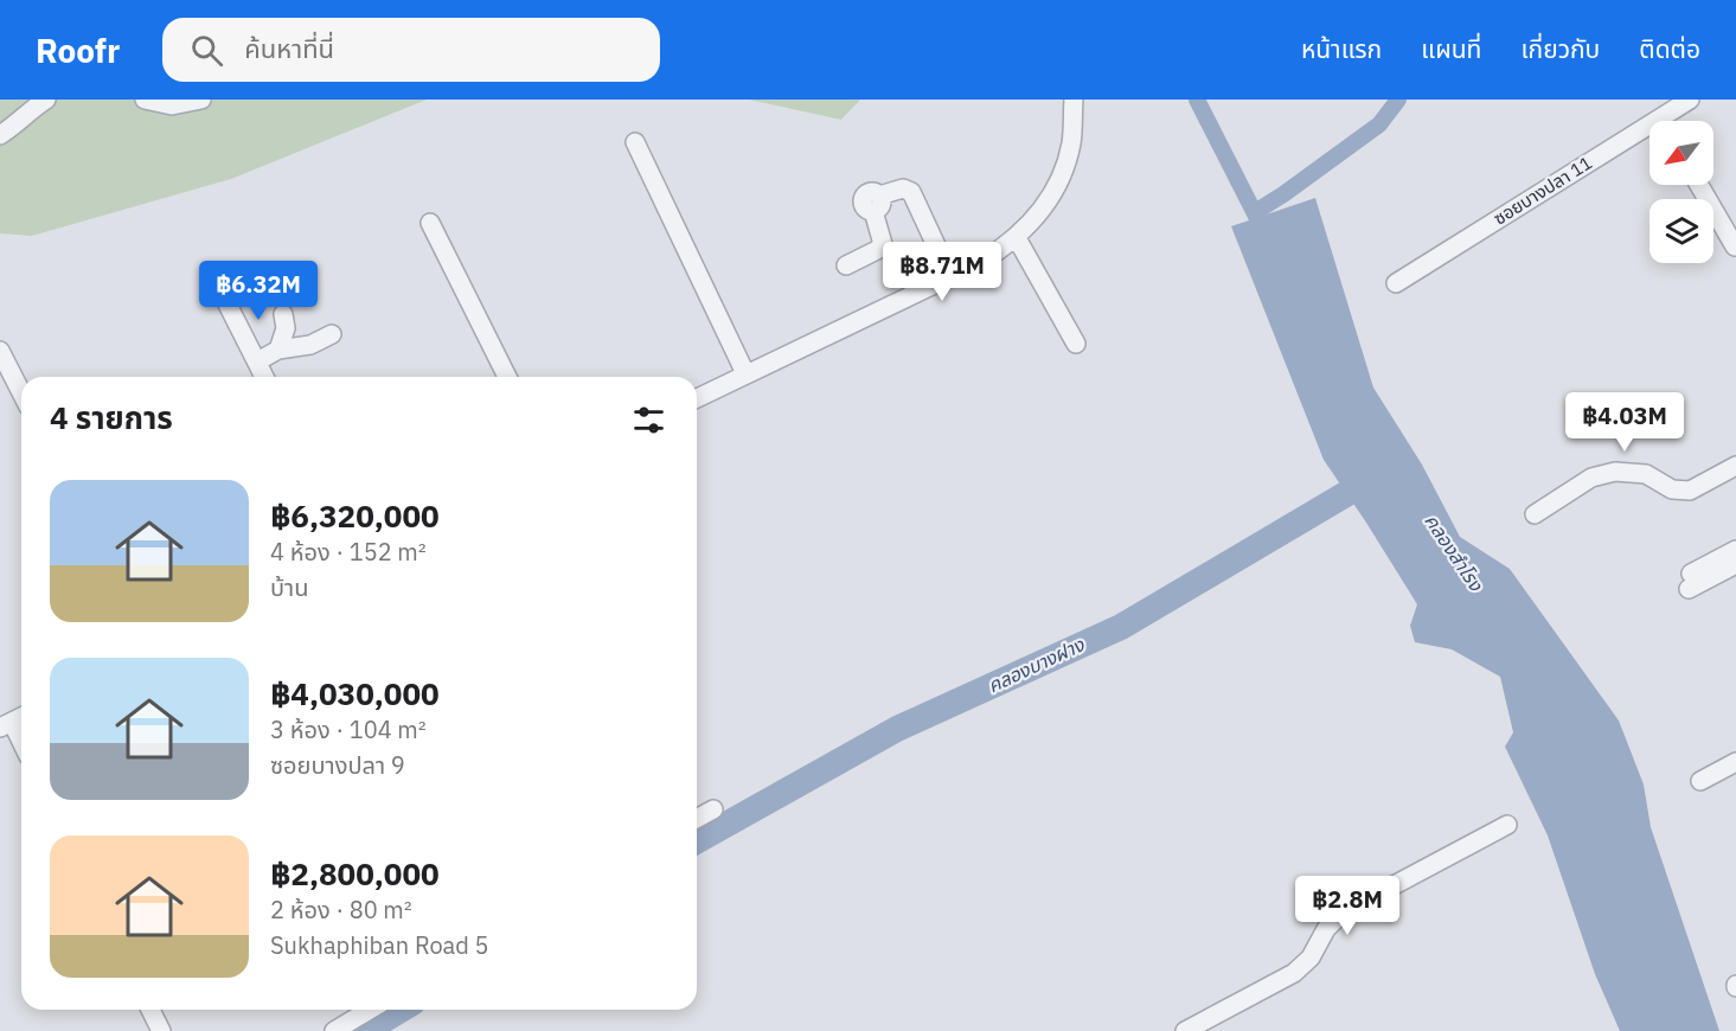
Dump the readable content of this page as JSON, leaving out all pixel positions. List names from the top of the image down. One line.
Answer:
{"streets":{"street":["ซอยบางปลา 11"]},"water":["คลองสำโรง","คลองบางฝาง"],"north":"bottom left","page":{"header":"Roofr","search":"ค้นหาที่นี่","nav":["หน้าแรก","แผนที่","เกี่ยวกับ","ติดต่อ"],"price":["฿8.71M","฿6.32M","฿4.03M","฿2.8M"],"heading":"4 รายการ","list":[{"name":"฿6,320,000","note":"4 ห้อง · 152 m² · บ้าน"},{"name":"฿4,030,000","note":"3 ห้อง · 104 m² · ซอยบางปลา 9"},{"name":"฿2,800,000","note":"2 ห้อง · 80 m² · Sukhaphiban Road 5"}]}}
